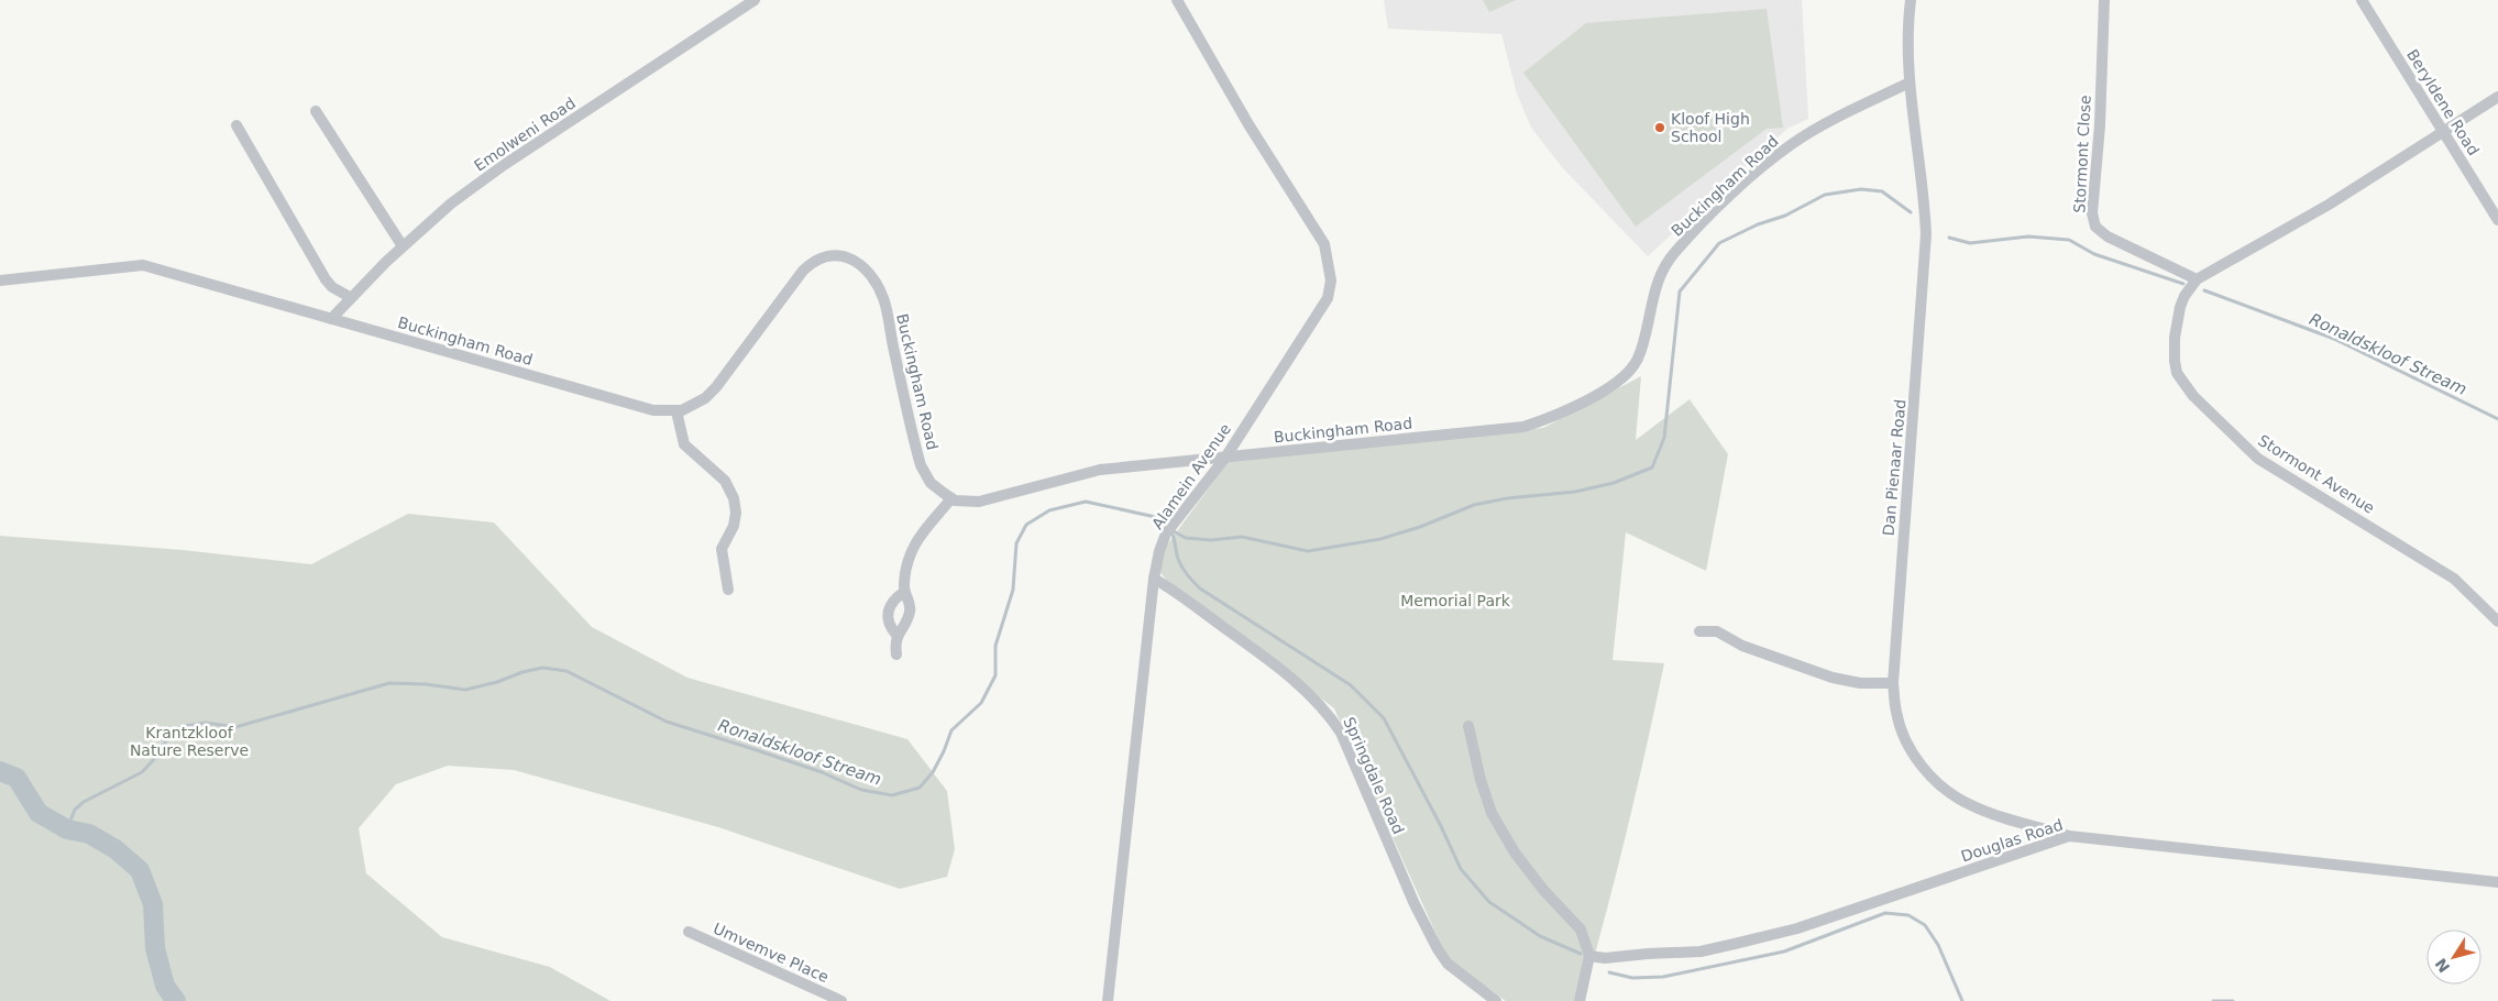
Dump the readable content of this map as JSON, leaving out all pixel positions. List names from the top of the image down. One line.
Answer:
{"streets":{"street":["Beryldene Road","Emolweni Road","Stormont Close","Buckingham Road","Dan Pienaar Road","Stormont Avenue","Alamein Avenue","Springdale Road","Douglas Road","Umvemve Place"]},"crossings":[["Beryldene Road","Stormont Avenue"],["Emolweni Road","Buckingham Road"],["Stormont Close","Stormont Avenue"],["Buckingham Road","Dan Pienaar Road"],["Buckingham Road","Alamein Avenue"],["Dan Pienaar Road","Douglas Road"],["Alamein Avenue","Springdale Road"]],"water":["Ronaldskloof Stream"],"parks":["Memorial Park","Krantzkloof Nature Reserve"],"places":["Kloof High School"],"north":"bottom left"}
